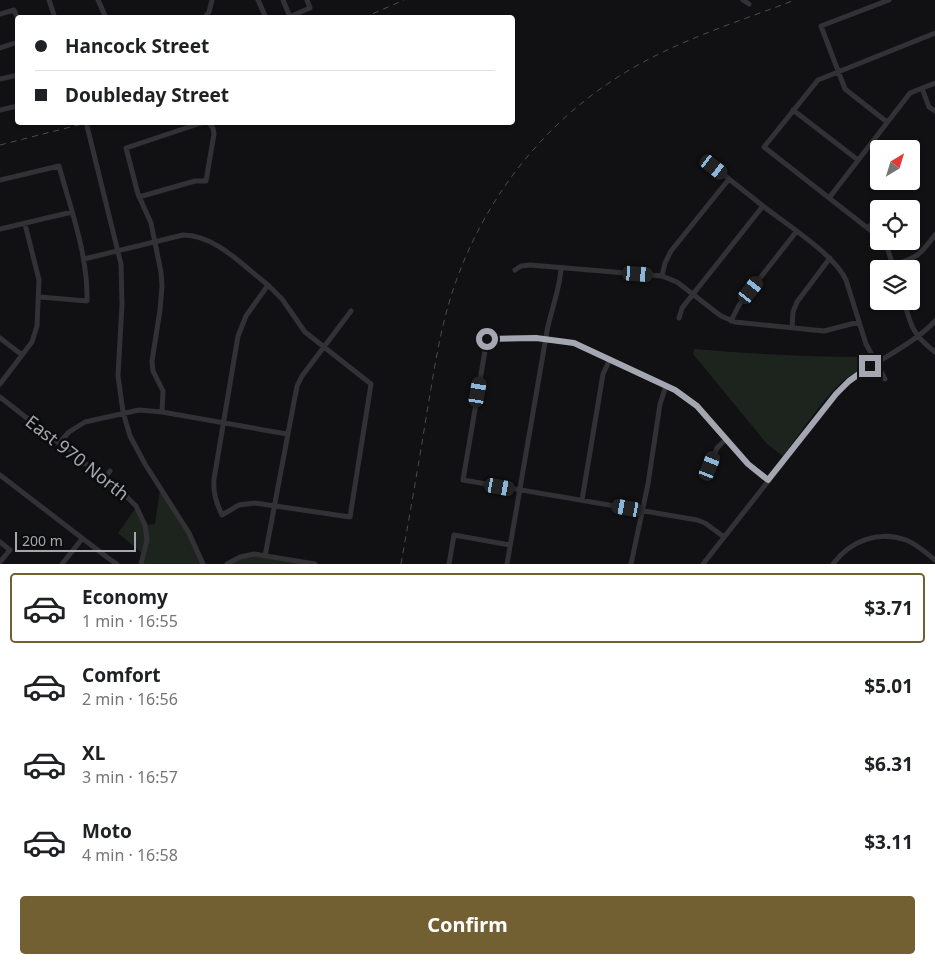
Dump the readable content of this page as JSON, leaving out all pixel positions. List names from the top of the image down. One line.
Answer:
{"streets":{"street":["East 970 North"]},"scale_bar":"200 m","north":"top right","page":{"banner":["Hancock Street","Doubleday Street"],"scale":"200 m","list":[{"name":"Economy","note":"1 min · 16:55","value":"$3.71"},{"name":"Comfort","note":"2 min · 16:56","value":"$5.01"},{"name":"XL","note":"3 min · 16:57","value":"$6.31"},{"name":"Moto","note":"4 min · 16:58","value":"$3.11"}],"buttons":"Confirm"}}
